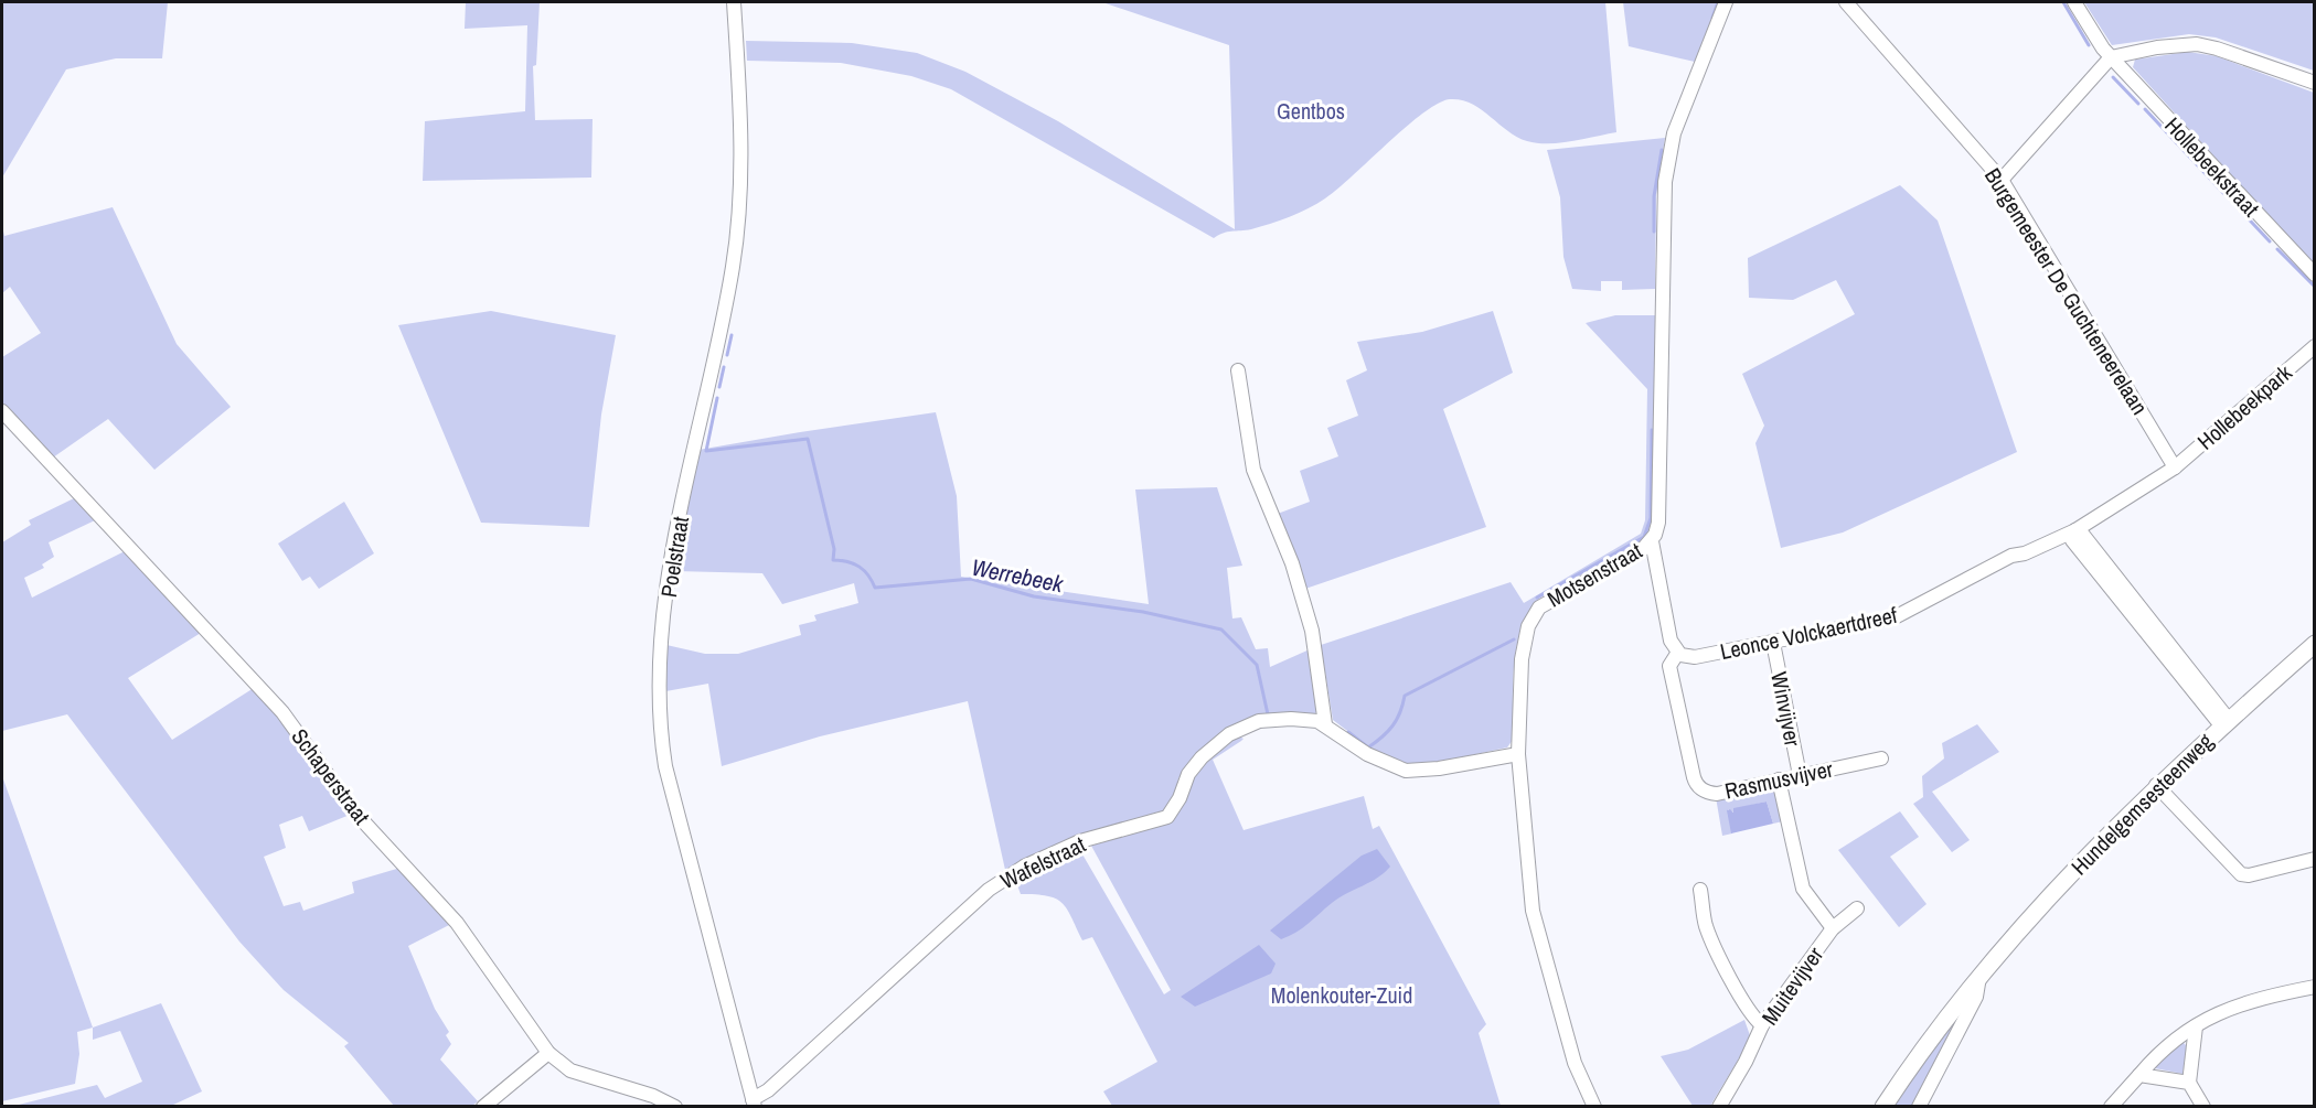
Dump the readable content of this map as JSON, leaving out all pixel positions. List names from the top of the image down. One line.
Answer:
{"streets":{"main road":["Hundelgemsesteenweg"],"street":["Hollebeekstraat","Burgemeester De Guchteneerelaan","Hollebeekpark","Poelstraat","Motsenstraat","Leonce Volckaertdreef","Winvijver","Schaperstraat","Rasmusvijver","Wafelstraat","Muitevijver"]},"crossings":[["Burgemeester De Guchteneerelaan","Hollebeekpark"],["Poelstraat","Wafelstraat"],["Motsenstraat","Wafelstraat"],["Leonce Volckaertdreef","Winvijver"],["Leonce Volckaertdreef","Rasmusvijver"],["Winvijver","Rasmusvijver"]],"water":["Werrebeek"],"parks":["Gentbos","Molenkouter-Zuid"]}
